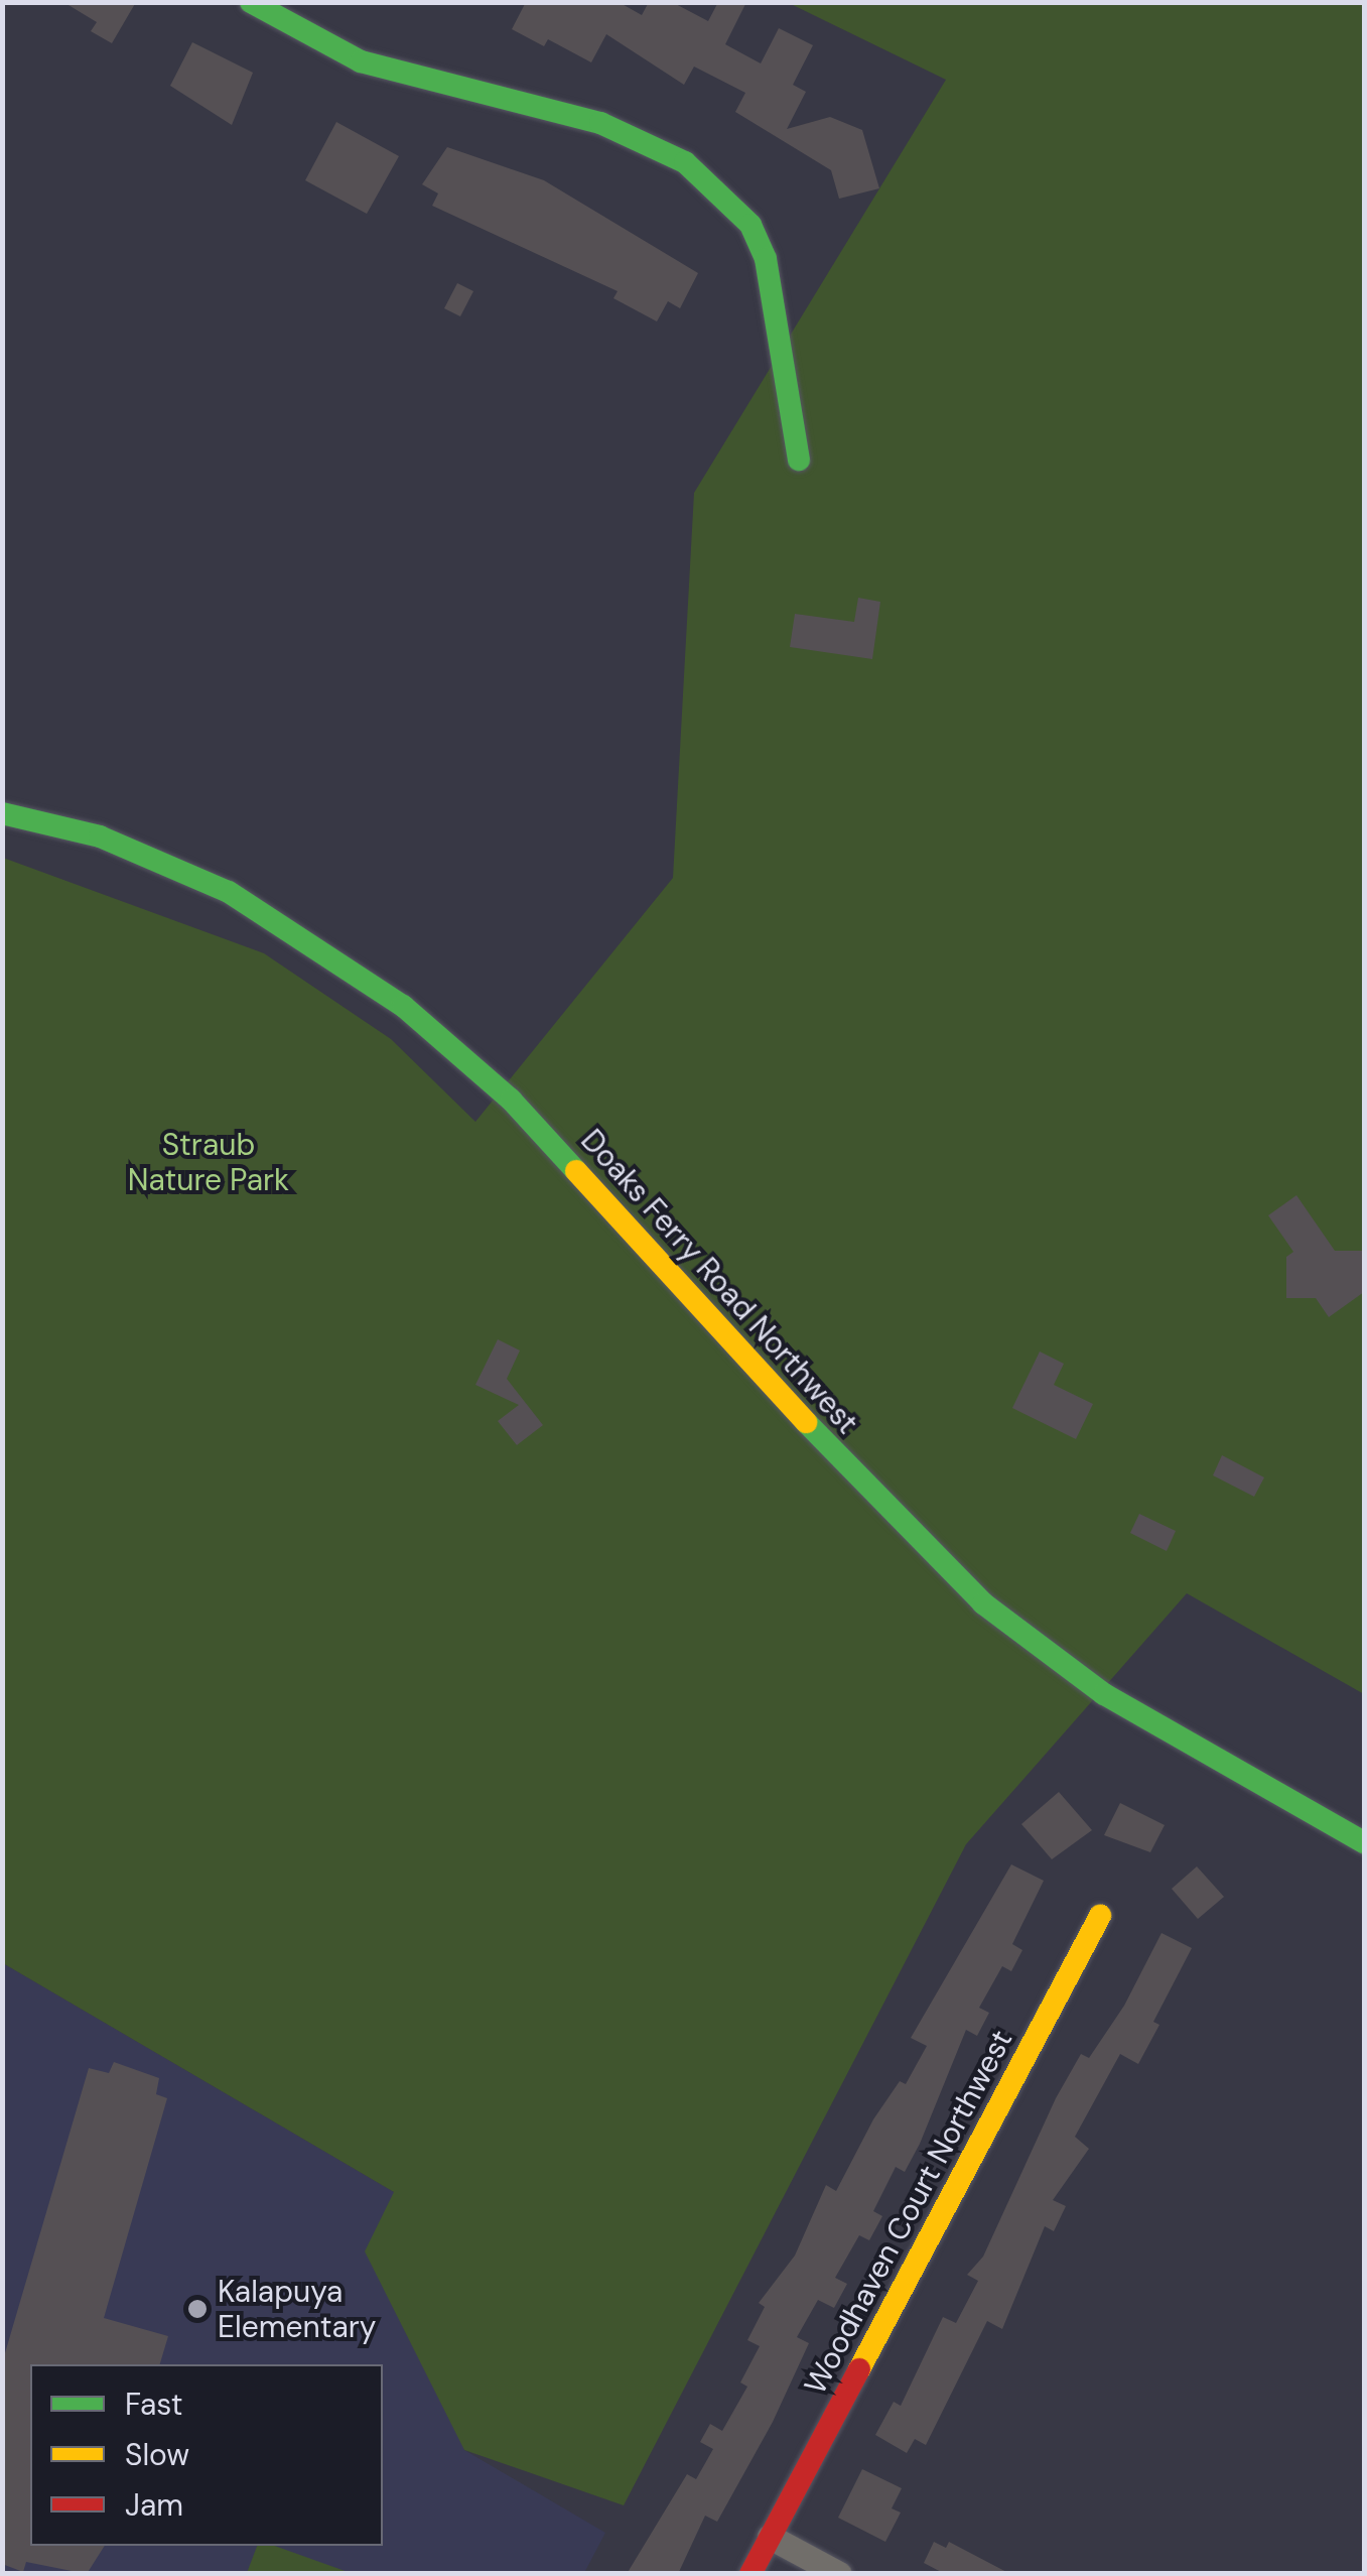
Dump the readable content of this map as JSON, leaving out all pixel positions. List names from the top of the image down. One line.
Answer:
{"streets":{"main road":["Doaks Ferry Road Northwest","Woodhaven Court Northwest"]},"parks":["Straub Nature Park"],"places":["Kalapuya Elementary"],"legend":["Fast","Slow","Jam"]}
